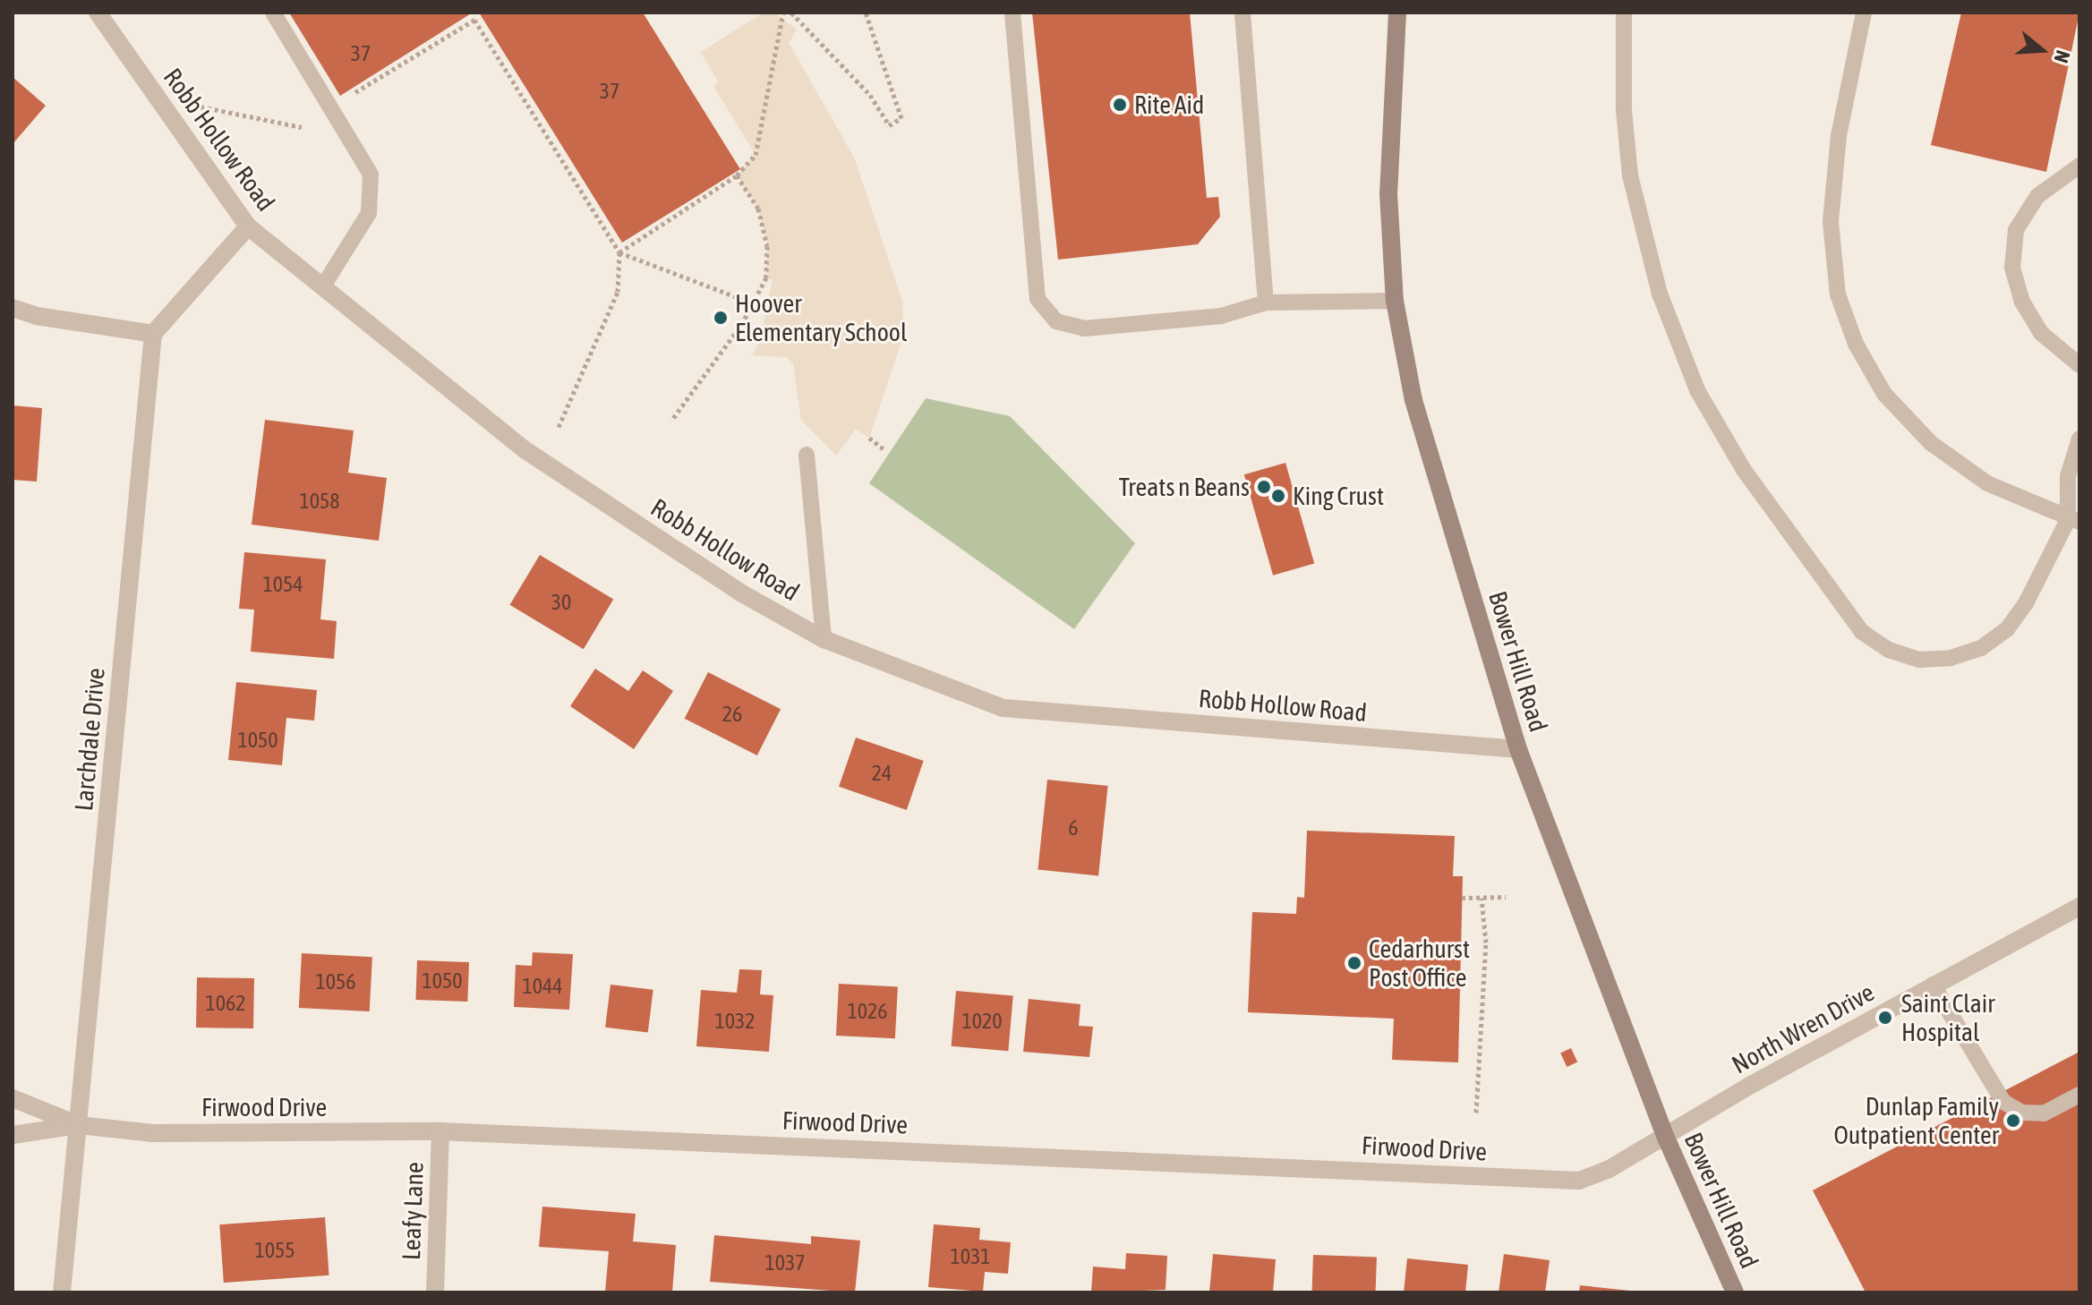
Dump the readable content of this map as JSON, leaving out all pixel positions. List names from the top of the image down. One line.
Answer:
{"streets":{"main road":["Bower Hill Road"],"street":["Robb Hollow Road","Larchdale Drive","North Wren Drive","Firwood Drive","Leafy Lane"]},"crossings":[["Robb Hollow Road","Bower Hill Road"],["Bower Hill Road","North Wren Drive"],["Bower Hill Road","Firwood Drive"],["Larchdale Drive","Firwood Drive"],["North Wren Drive","Firwood Drive"],["Firwood Drive","Leafy Lane"]],"places":["Rite Aid","Hoover Elementary School","Treats n Beans","King Crust","Cedarhurst Post Office","Saint Clair Hospital","Dunlap Family Outpatient Center"],"house_numbers":["37","37","1058","1054","30","26","1050","24","6","1050","1056","1044","1062","1026","1032","1020","1055","1031","1037"],"north":"right"}
